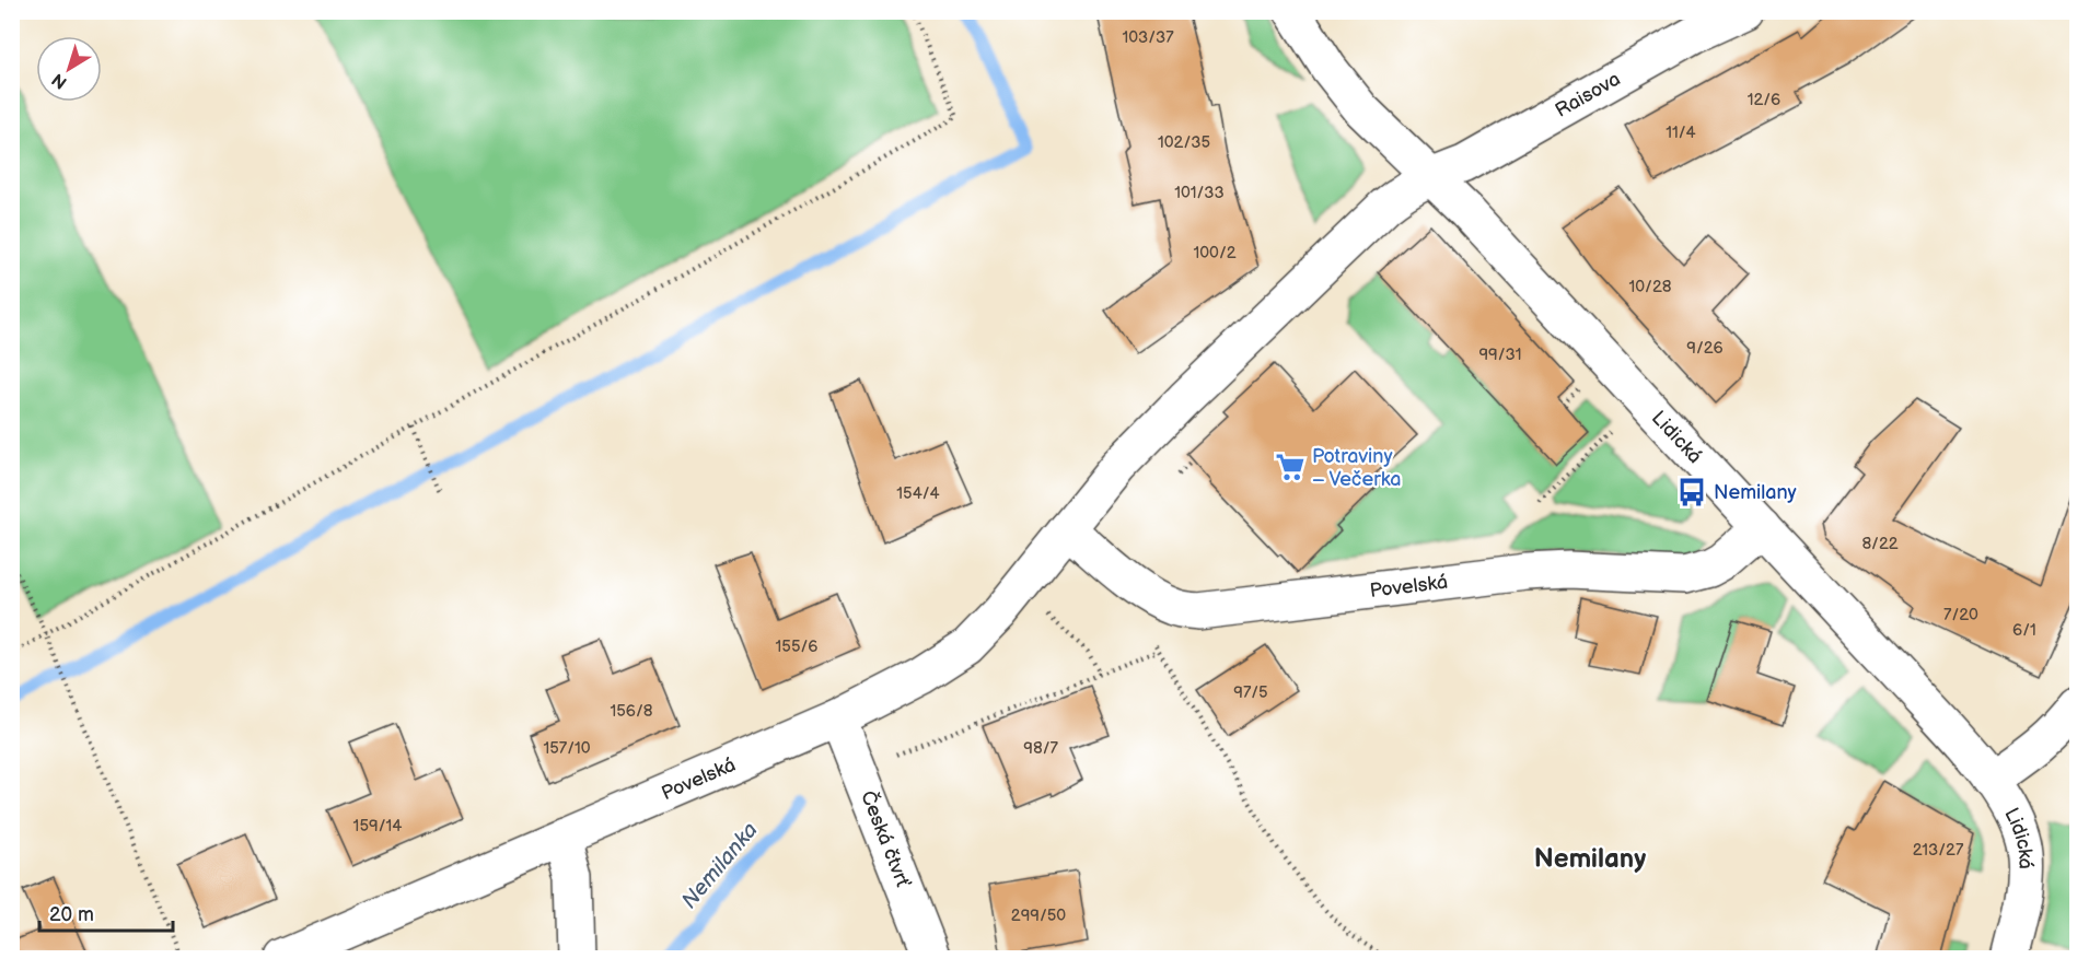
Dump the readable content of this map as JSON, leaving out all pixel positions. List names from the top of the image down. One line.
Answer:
{"streets":{"street":["Raisova","Lidická","Povelská","Česká čtvrť"]},"crossings":[["Raisova","Lidická"],["Raisova","Povelská"],["Lidická","Povelská"],["Povelská","Česká čtvrť"]],"districts":["Nemilany"],"water":["Nemilanka"],"places":{"supermarket":["Potraviny – Večerka"],"bus stop":["Nemilany"]},"house_numbers":["103/37","12/6","11/4","102/35","101/33","100/2","10/28","9/26","99/31","154/4","8/22","7/20","6/1","155/6","97/5","156/8","157/10","98/7","159/14","213/27","299/50"],"scale_bar":"20 m","north":"bottom left"}
